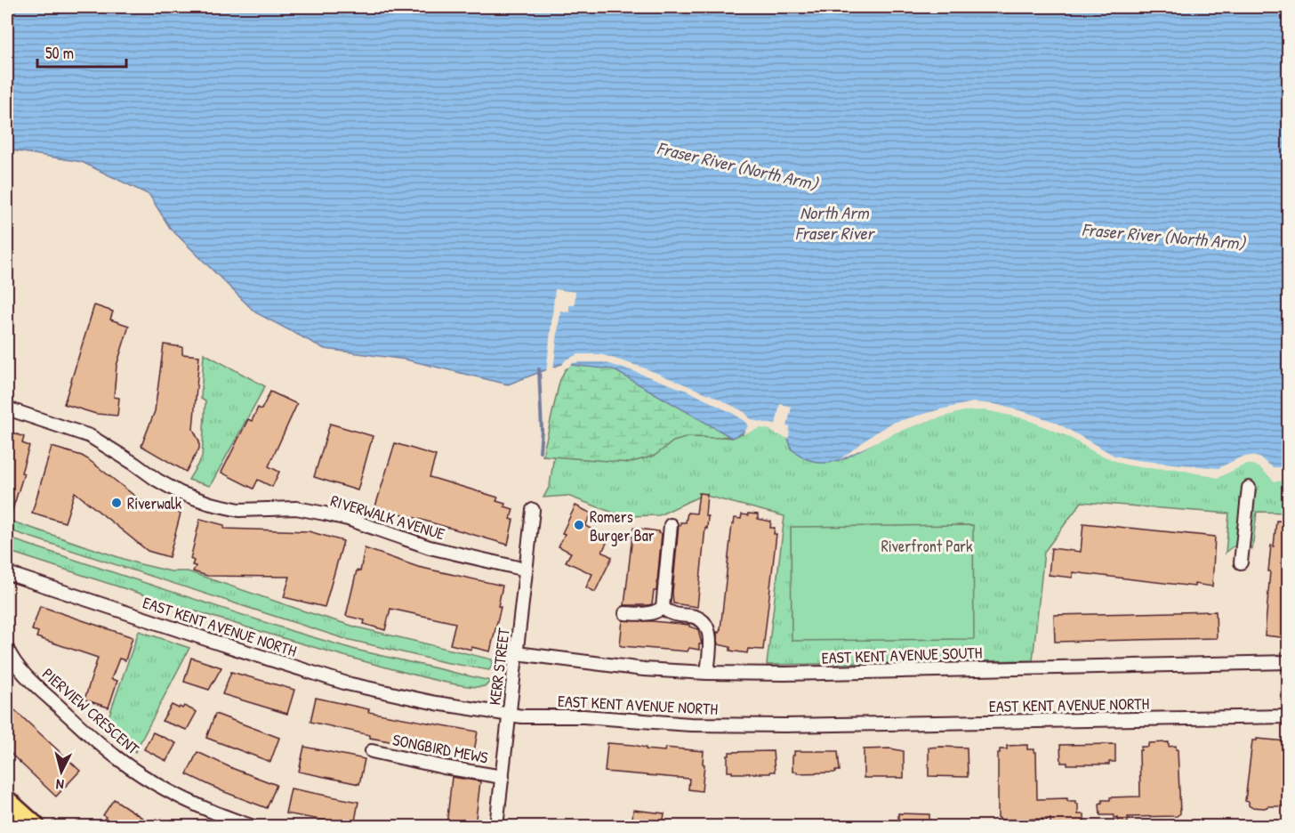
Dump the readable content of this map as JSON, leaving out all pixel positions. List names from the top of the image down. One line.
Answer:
{"streets":{"street":["RIVERWALK AVENUE","EAST KENT AVENUE NORTH","EAST KENT AVENUE SOUTH","KERR STREET","PIERVIEW CRESCENT","SONGBIRD MEWS"]},"crossings":[["RIVERWALK AVENUE","KERR STREET"],["EAST KENT AVENUE NORTH","KERR STREET"],["EAST KENT AVENUE SOUTH","KERR STREET"],["KERR STREET","SONGBIRD MEWS"]],"water":["Fraser River (North Arm)","North Arm Fraser River"],"parks":["Riverfront Park"],"places":["Riverwalk","Romers Burger Bar"],"scale_bar":"50 m","north":"bottom"}
